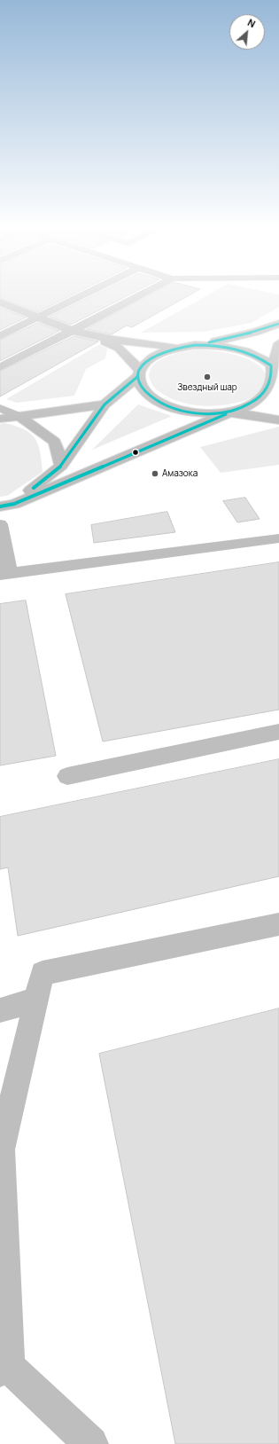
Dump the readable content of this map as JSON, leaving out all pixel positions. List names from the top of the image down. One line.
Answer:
{"places":["Звездный шар","Амазока"],"north":"top right"}
